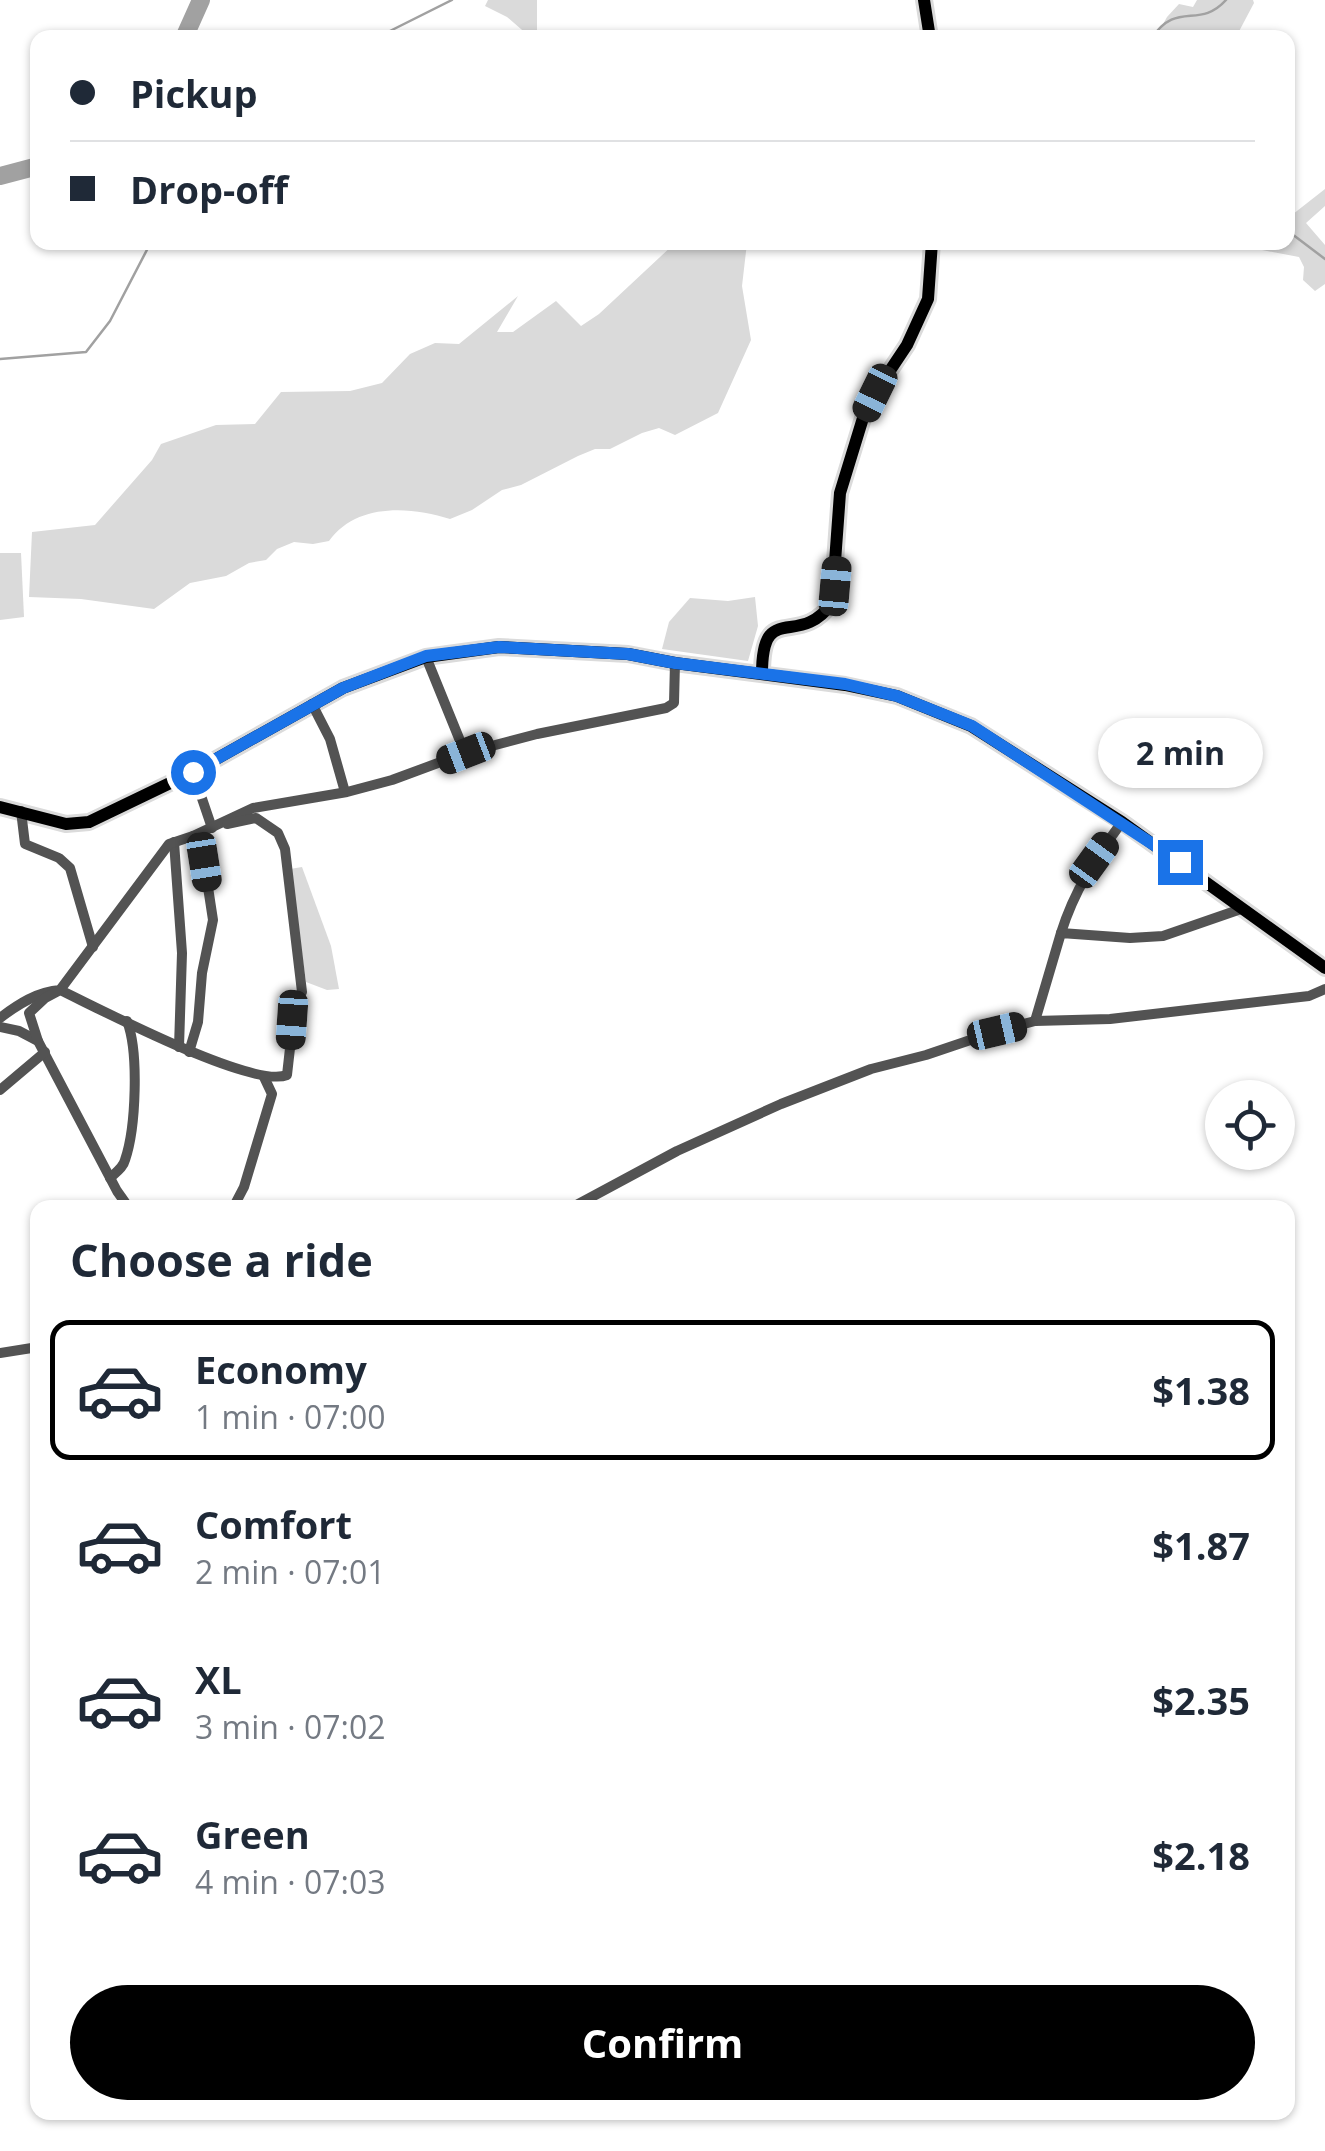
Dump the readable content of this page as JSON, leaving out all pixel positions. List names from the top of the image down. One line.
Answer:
{"page":{"banner":["Pickup","Drop-off"],"bubble":"2 min","heading":"Choose a ride","list":[{"name":"Economy","note":"1 min · 07:00","value":"$1.38"},{"name":"Comfort","note":"2 min · 07:01","value":"$1.87"},{"name":"XL","note":"3 min · 07:02","value":"$2.35"},{"name":"Green","note":"4 min · 07:03","value":"$2.18"}],"buttons":"Confirm"}}
